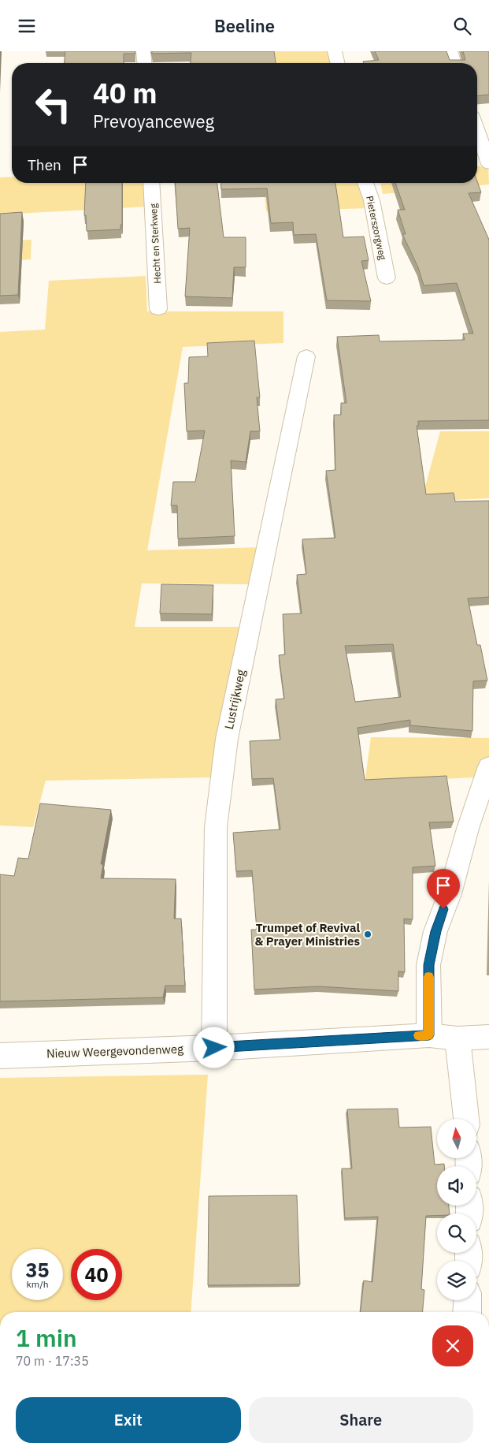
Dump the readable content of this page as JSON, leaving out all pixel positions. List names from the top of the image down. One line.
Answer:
{"streets":{"street":["Pieterszorgweg","Hecht en Sterkweg","Lustrijkweg","Nieuw Weergevondenweg"]},"crossings":[["Lustrijkweg","Nieuw Weergevondenweg"]],"places":["Trumpet of Revival & Prayer Ministries"],"north":"top","page":{"header":"Beeline","turn":["40 m","Prevoyanceweg"],"then":"Then","speed":"35 km/h","limit":"40","heading":["1 min","70 m · 17:35"],"buttons":["Exit","Share"]}}
